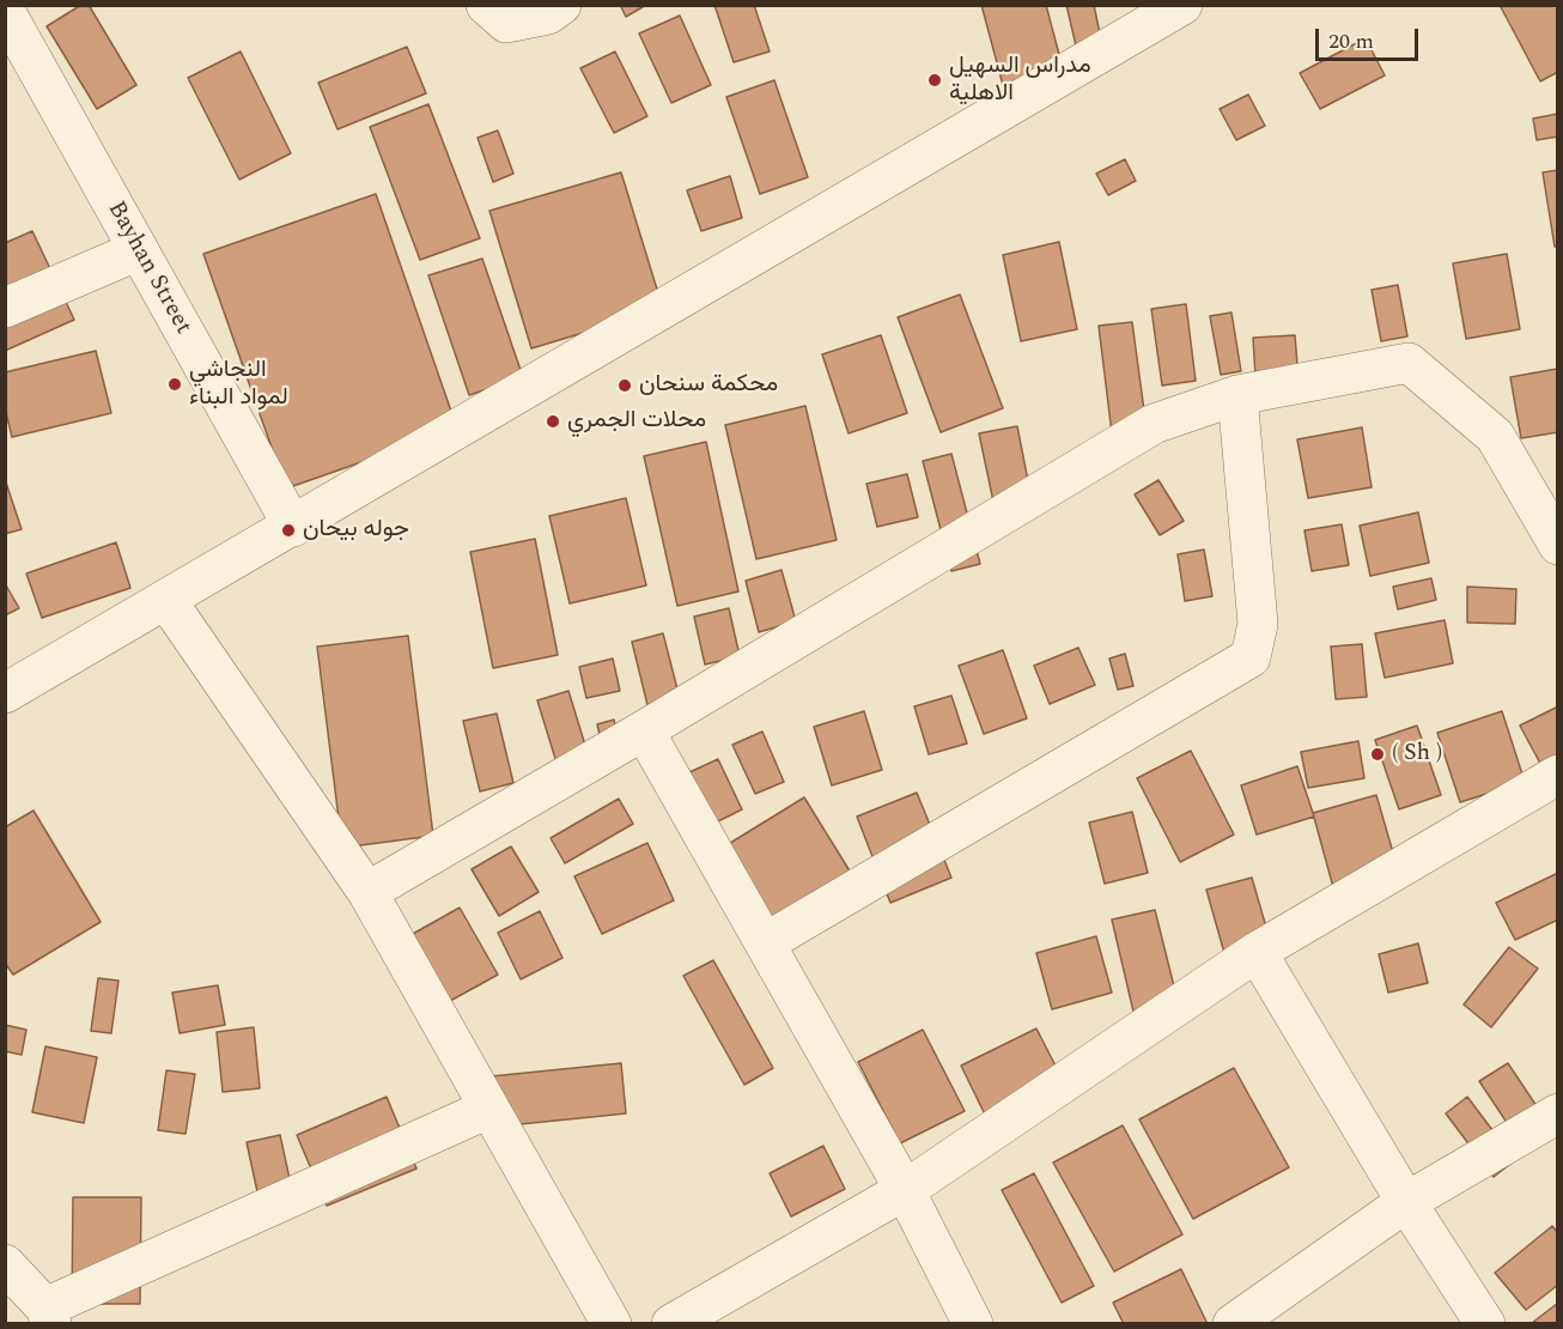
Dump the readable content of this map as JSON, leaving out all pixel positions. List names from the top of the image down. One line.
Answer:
{"streets":{"street":["Bayhan Street"]},"places":["مدراس السهيل الاهلية","النجاشي لمواد البناء","محكمة سنحان","محلات الجمري","جوله بيحان","( Sh )"],"scale_bar":"20 m"}
